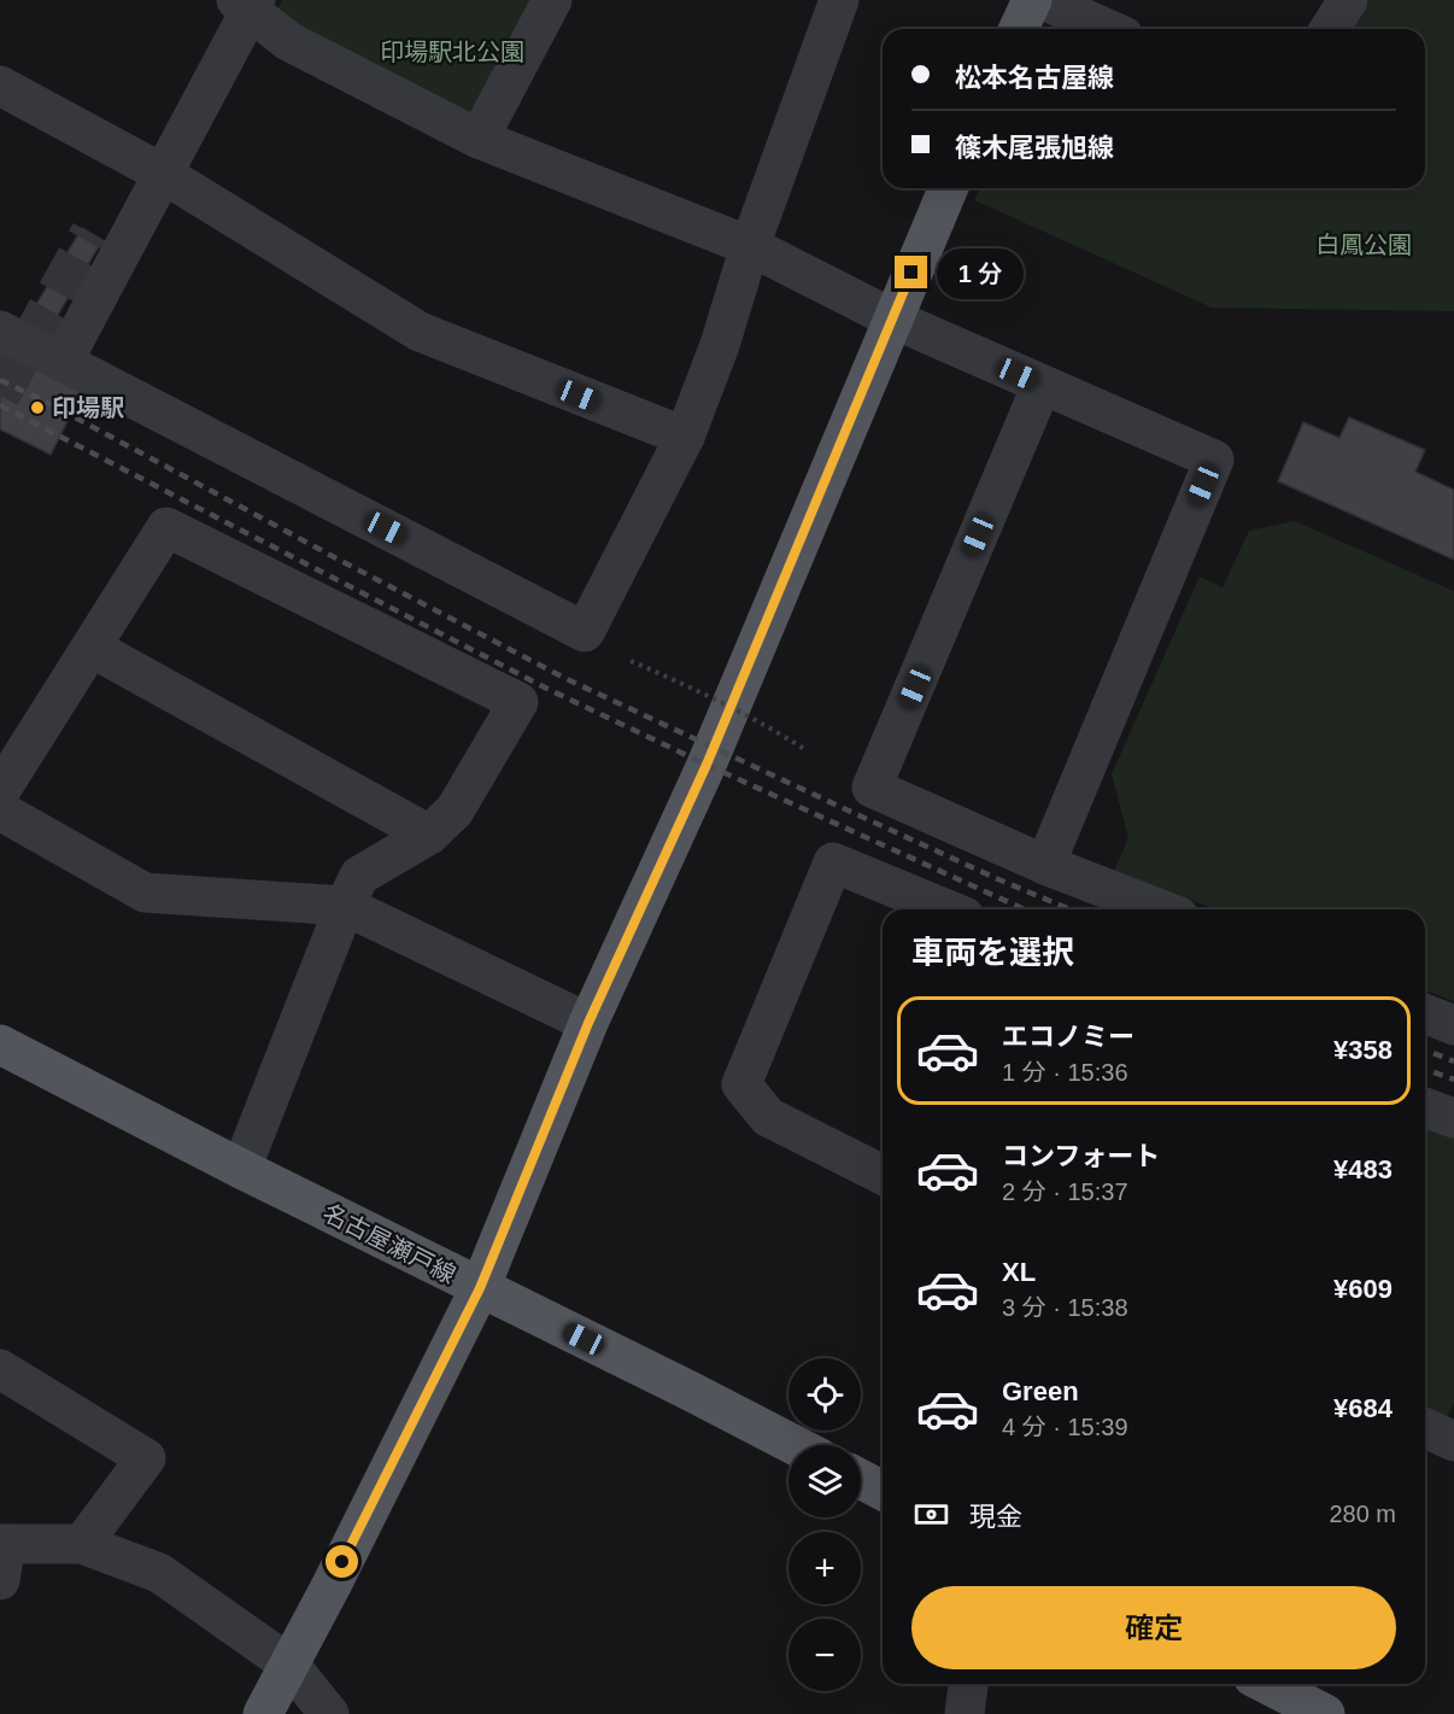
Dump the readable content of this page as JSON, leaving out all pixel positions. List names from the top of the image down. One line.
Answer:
{"streets":{"main road":["名古屋瀬戸線"]},"parks":["印場駅北公園","白鳳公園"],"places":["印場駅"],"page":{"banner":["松本名古屋線","篠木尾張旭線"],"bubble":"1 分","heading":"車両を選択","list":[{"name":"エコノミー","note":"1 分 · 15:36","value":"¥358"},{"name":"コンフォート","note":"2 分 · 15:37","value":"¥483"},{"name":"XL","note":"3 分 · 15:38","value":"¥609"},{"name":"Green","note":"4 分 · 15:39","value":"¥684"}],"map_buttons":["+","−"],"pay":["現金","280 m"],"buttons":"確定"}}
